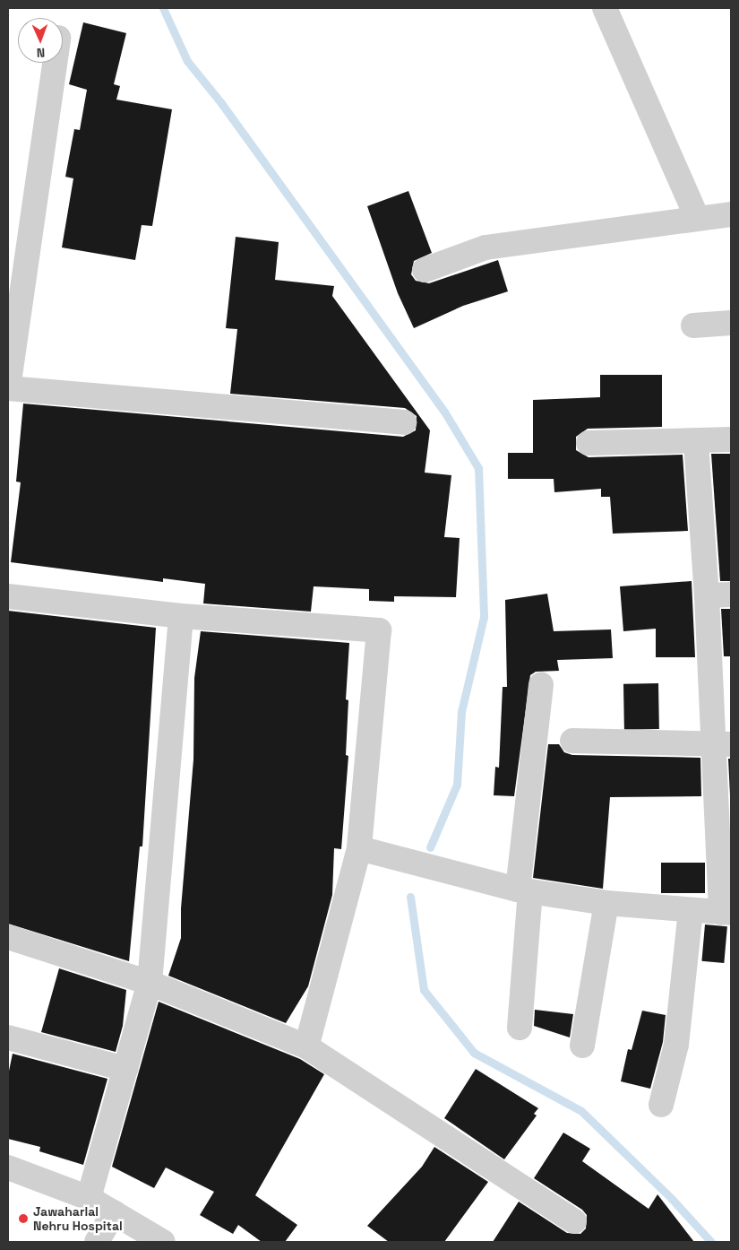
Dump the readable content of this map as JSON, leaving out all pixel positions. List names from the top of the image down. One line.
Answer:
{"places":["Jawaharlal Nehru Hospital"],"north":"bottom"}
